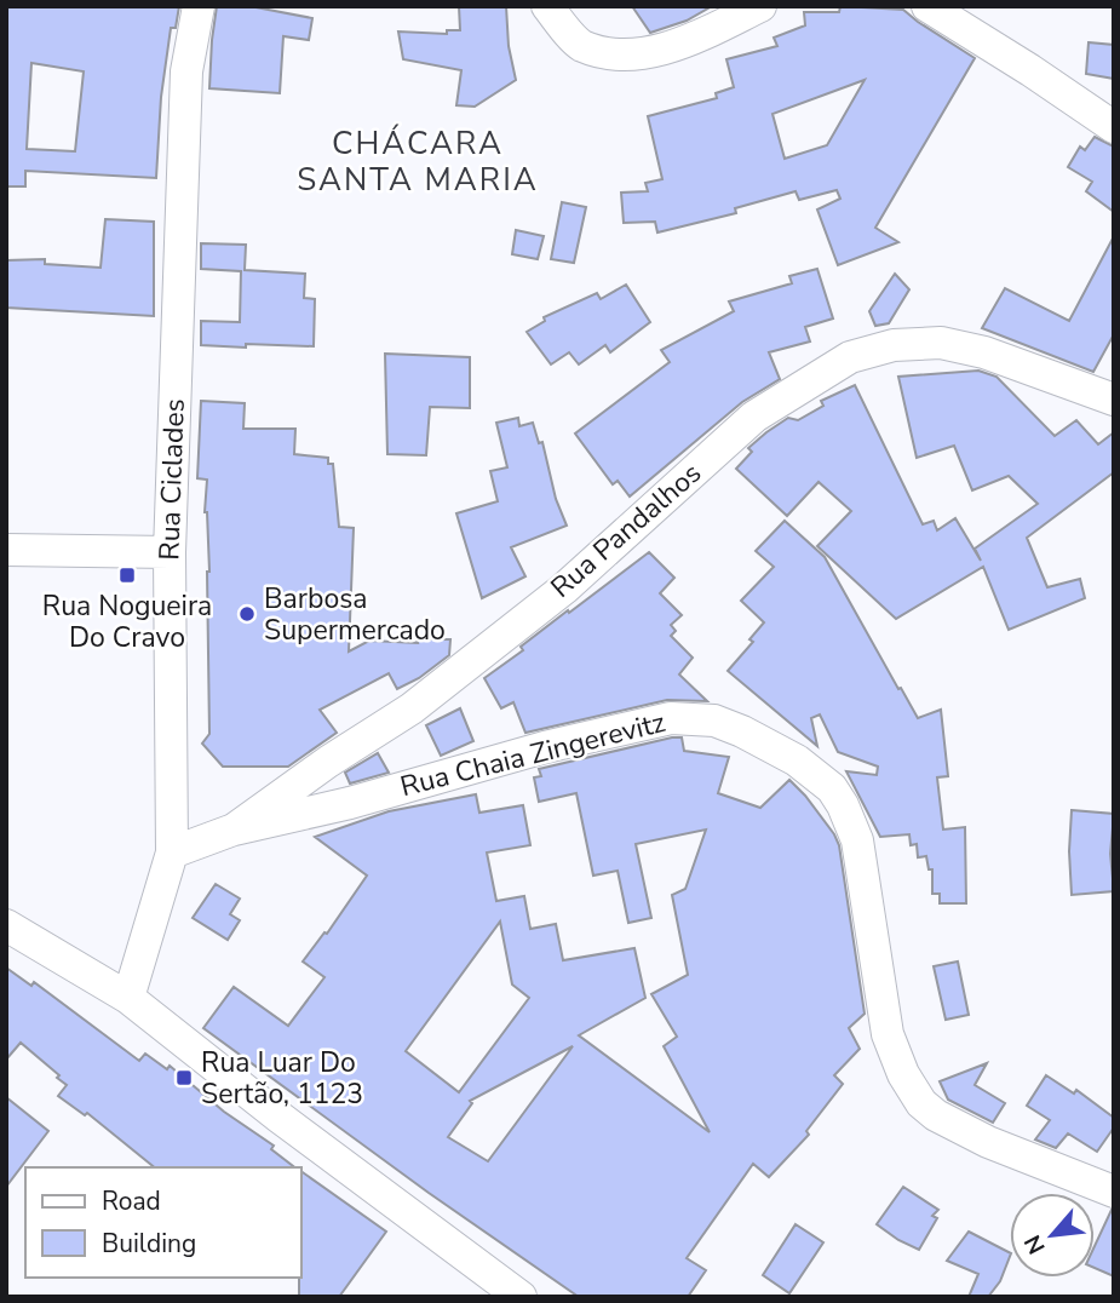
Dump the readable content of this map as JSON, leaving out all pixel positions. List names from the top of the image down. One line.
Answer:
{"streets":{"street":["Rua Ciclades","Rua Pandalhos","Rua Chaia Zingerevitz"]},"crossings":[["Rua Ciclades","Rua Pandalhos"],["Rua Pandalhos","Rua Chaia Zingerevitz"]],"districts":["CHÁCARA SANTA MARIA"],"places":{"transit":["Rua Nogueira Do Cravo","Rua Luar Do Sertão, 1123"],"other":["Barbosa Supermercado"]},"legend":["Road","Building"],"north":"bottom left"}
